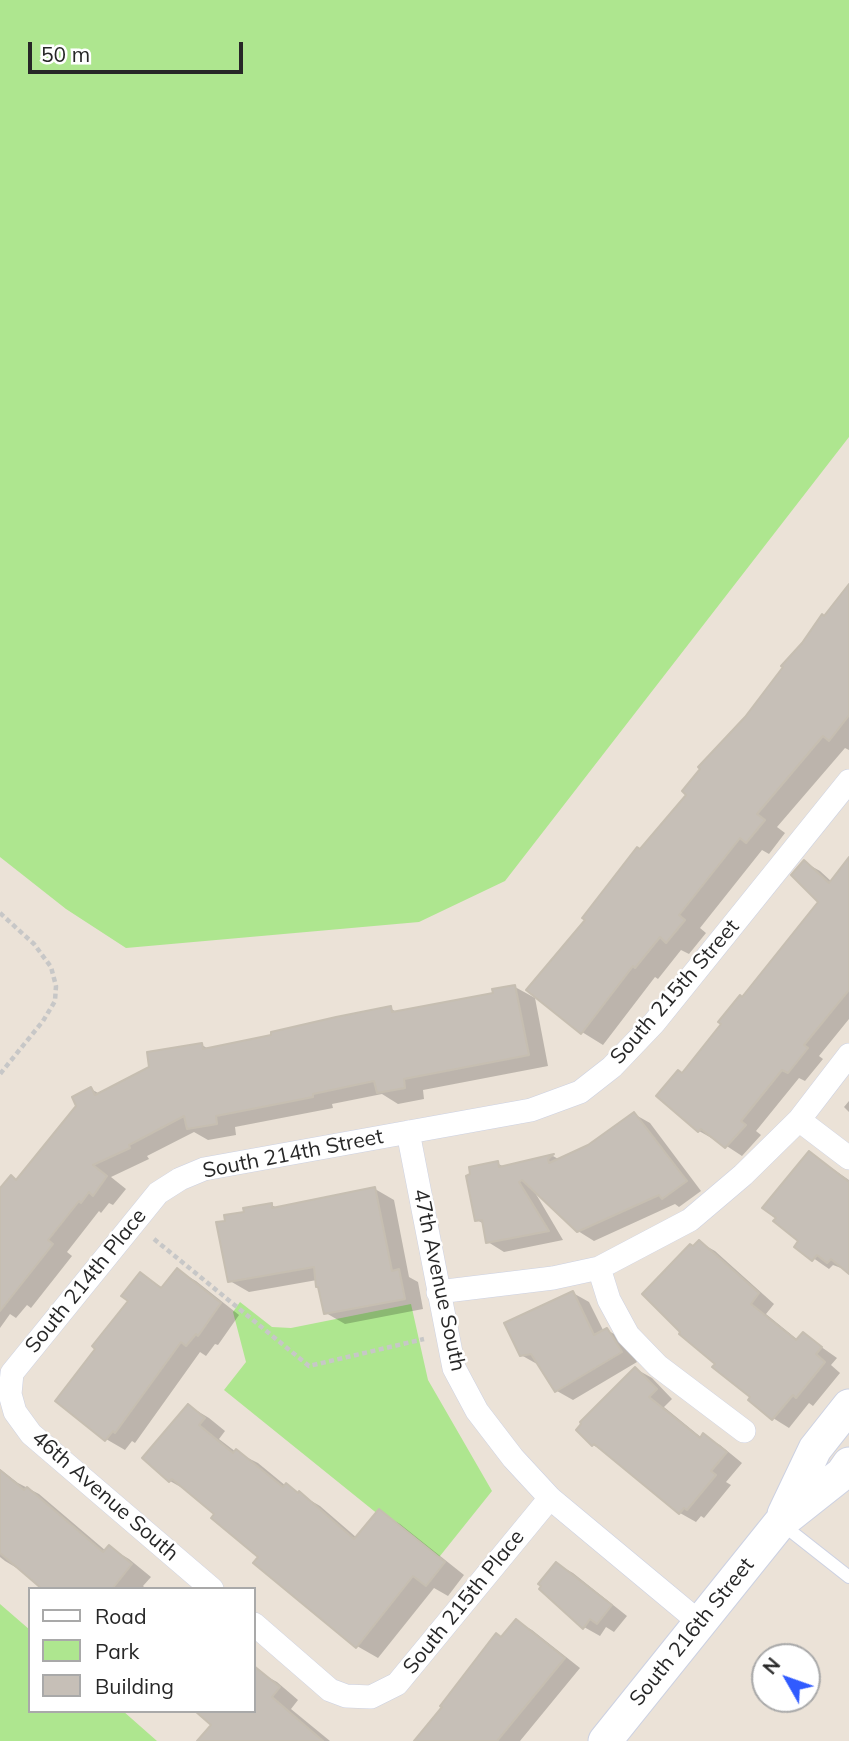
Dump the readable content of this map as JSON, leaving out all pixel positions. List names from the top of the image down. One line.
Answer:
{"streets":{"street":["South 215th Street","South 214th Street","47th Avenue South","South 214th Place","46th Avenue South","South 215th Place","South 216th Street"]},"crossings":[["South 215th Street","South 214th Street"],["South 215th Street","47th Avenue South"],["South 214th Street","47th Avenue South"],["South 214th Street","South 214th Place"],["47th Avenue South","South 215th Place"],["47th Avenue South","South 216th Street"],["South 214th Place","46th Avenue South"]],"legend":["Road","Park","Building"],"scale_bar":"50 m","north":"top left"}
